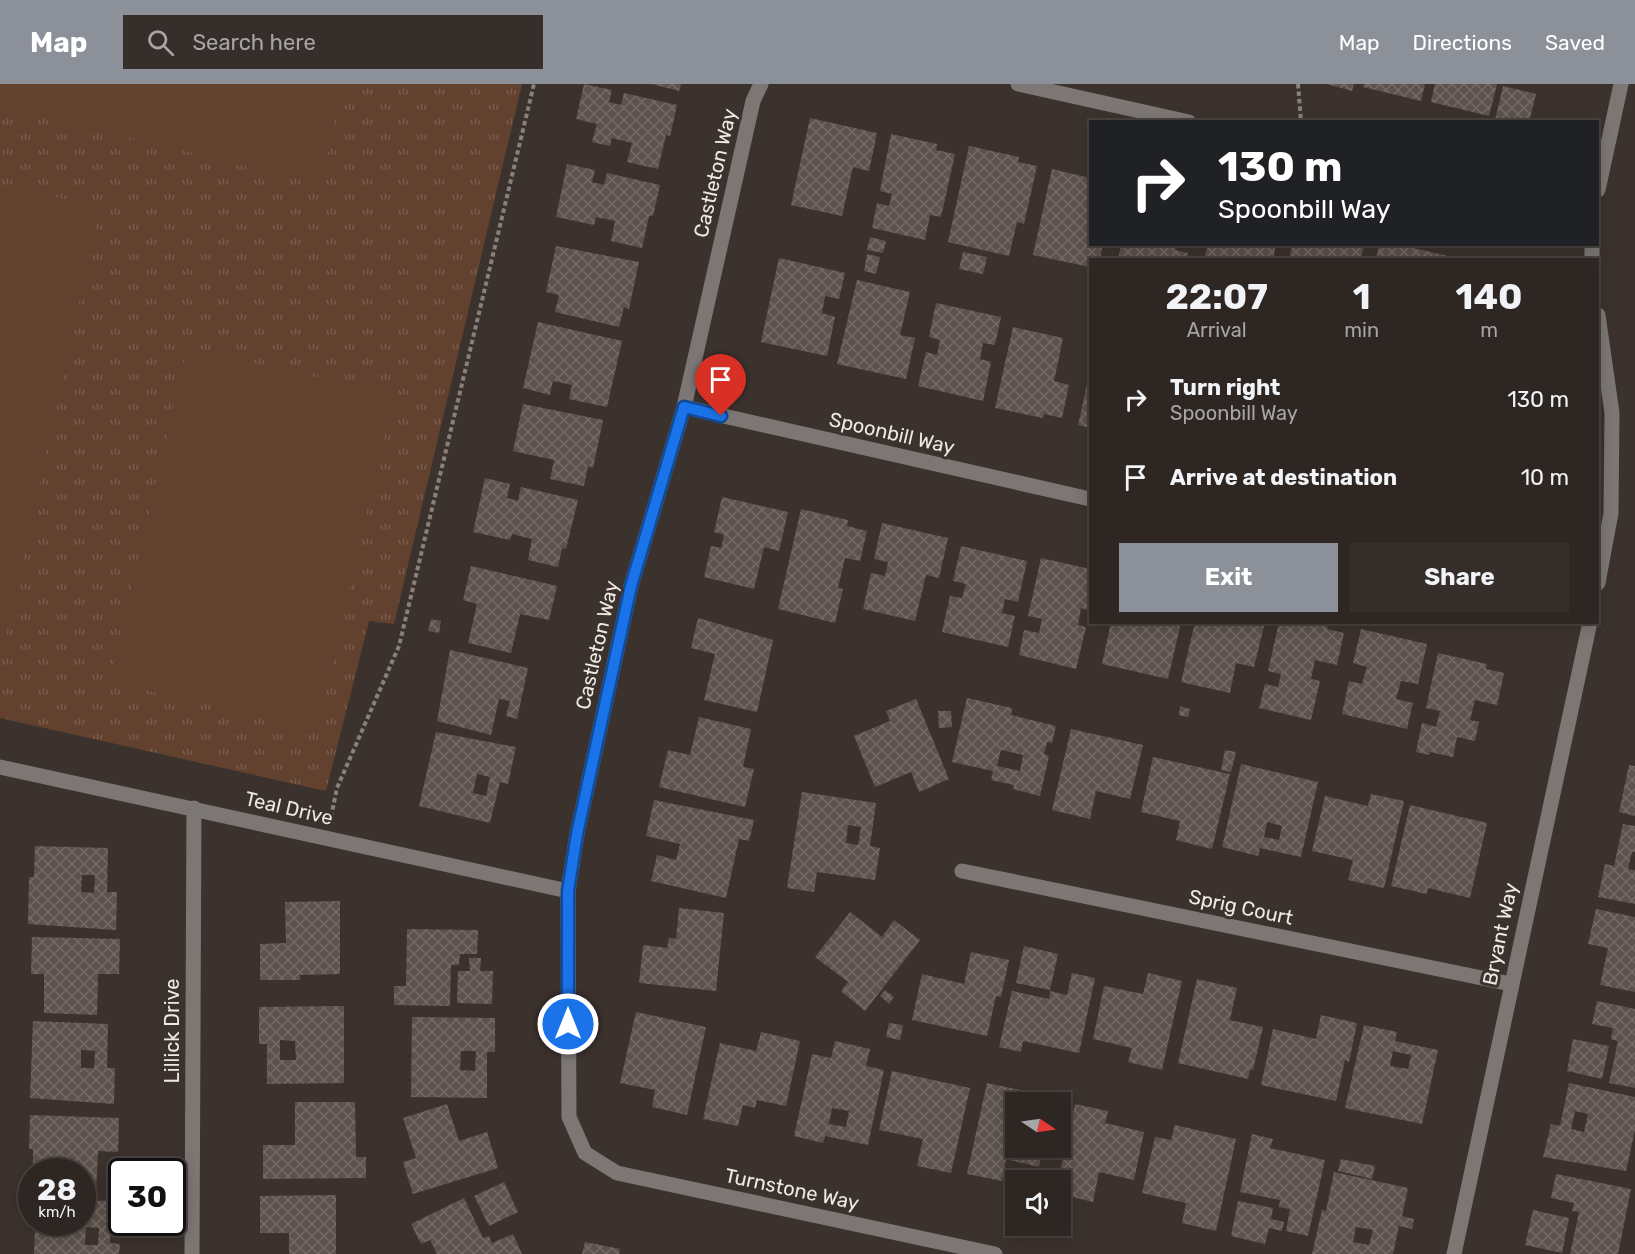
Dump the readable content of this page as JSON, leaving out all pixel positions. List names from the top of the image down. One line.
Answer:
{"streets":{"street":["Castleton Way","Spoonbill Way","Teal Drive","Sprig Court","Bryant Way","Lillick Drive","Turnstone Way"]},"crossings":[["Castleton Way","Spoonbill Way"],["Castleton Way","Teal Drive"],["Castleton Way","Turnstone Way"],["Teal Drive","Lillick Drive"],["Sprig Court","Bryant Way"]],"north":"right","page":{"header":"Map","search":"Search here","nav":["Map","Directions","Saved"],"turn":["130 m","Spoonbill Way"],"eta":["22:07","Arrival","1","min","140","m"],"list":[{"name":"Turn right","note":"Spoonbill Way","value":"130 m"},{"name":"Arrive at destination","value":"10 m"}],"buttons":["Exit","Share"],"speed":"28 km/h","limit":"30"}}
